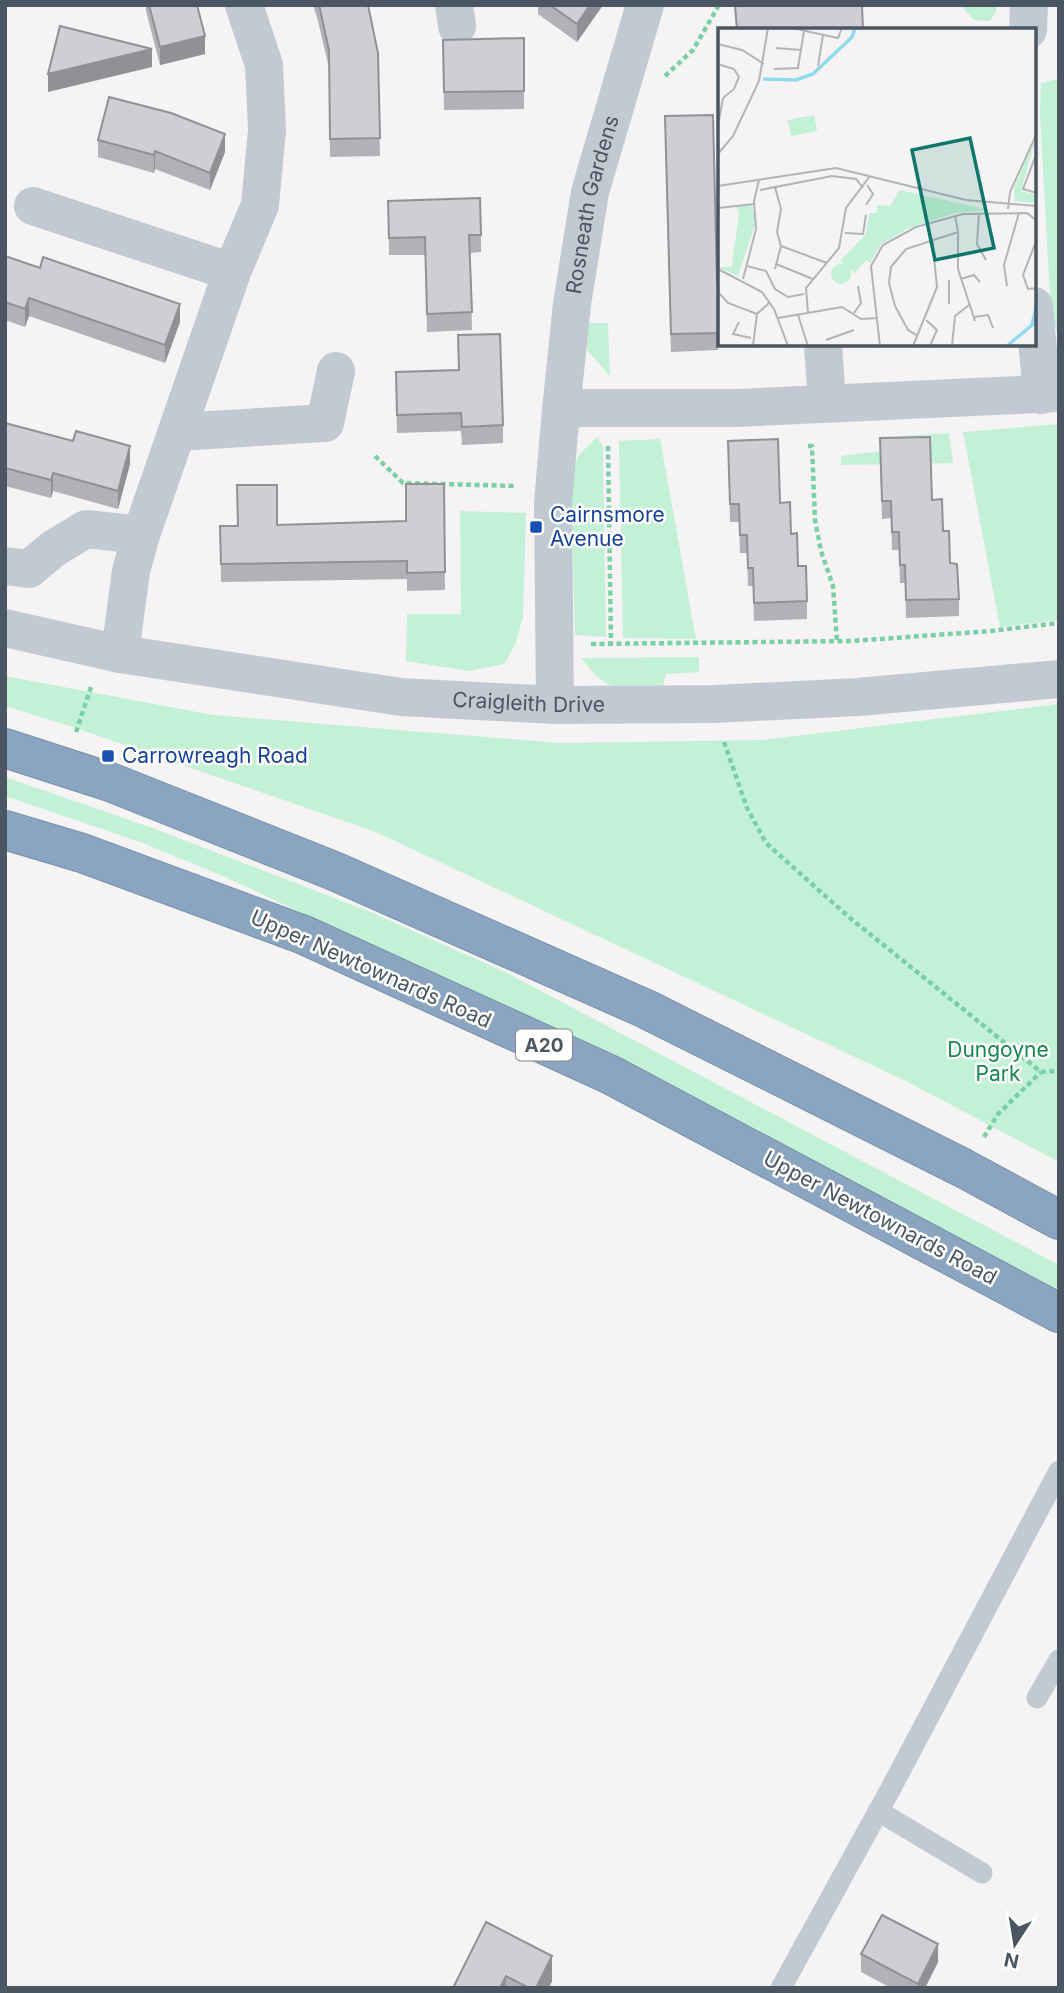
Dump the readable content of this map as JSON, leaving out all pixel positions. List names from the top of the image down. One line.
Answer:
{"streets":{"highway":["Upper Newtownards Road","A20"],"street":["Rosneath Gardens","Craigleith Drive"]},"parks":["Dungoyne Park"],"places":{"transit":["Cairnsmore Avenue","Carrowreagh Road"]},"north":"bottom"}
